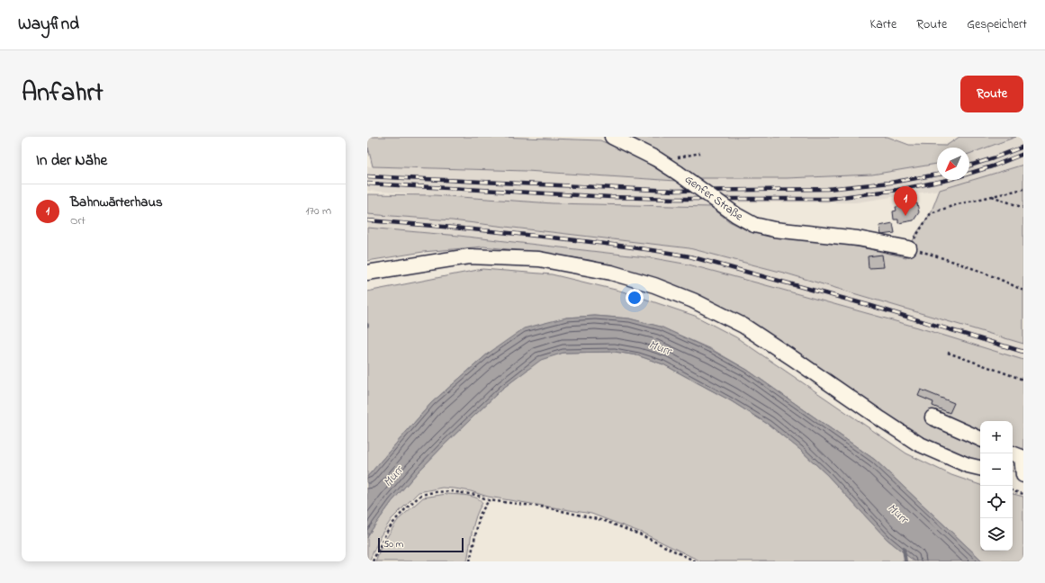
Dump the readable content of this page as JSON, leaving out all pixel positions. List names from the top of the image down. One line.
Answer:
{"streets":{"street":["Genfer Straße"]},"water":["Murr"],"scale_bar":"50 m","north":"bottom left","page":{"header":"Wayfind","nav":["Karte","Route","Gespeichert"],"title":"Anfahrt","buttons":"Route","heading":"In der Nähe","list":[{"mark":"1","name":"Bahnwärterhaus","note":"Ort","value":"170 m"}],"pins":"1","map_buttons":["+","−"],"scale":"50 m"}}
